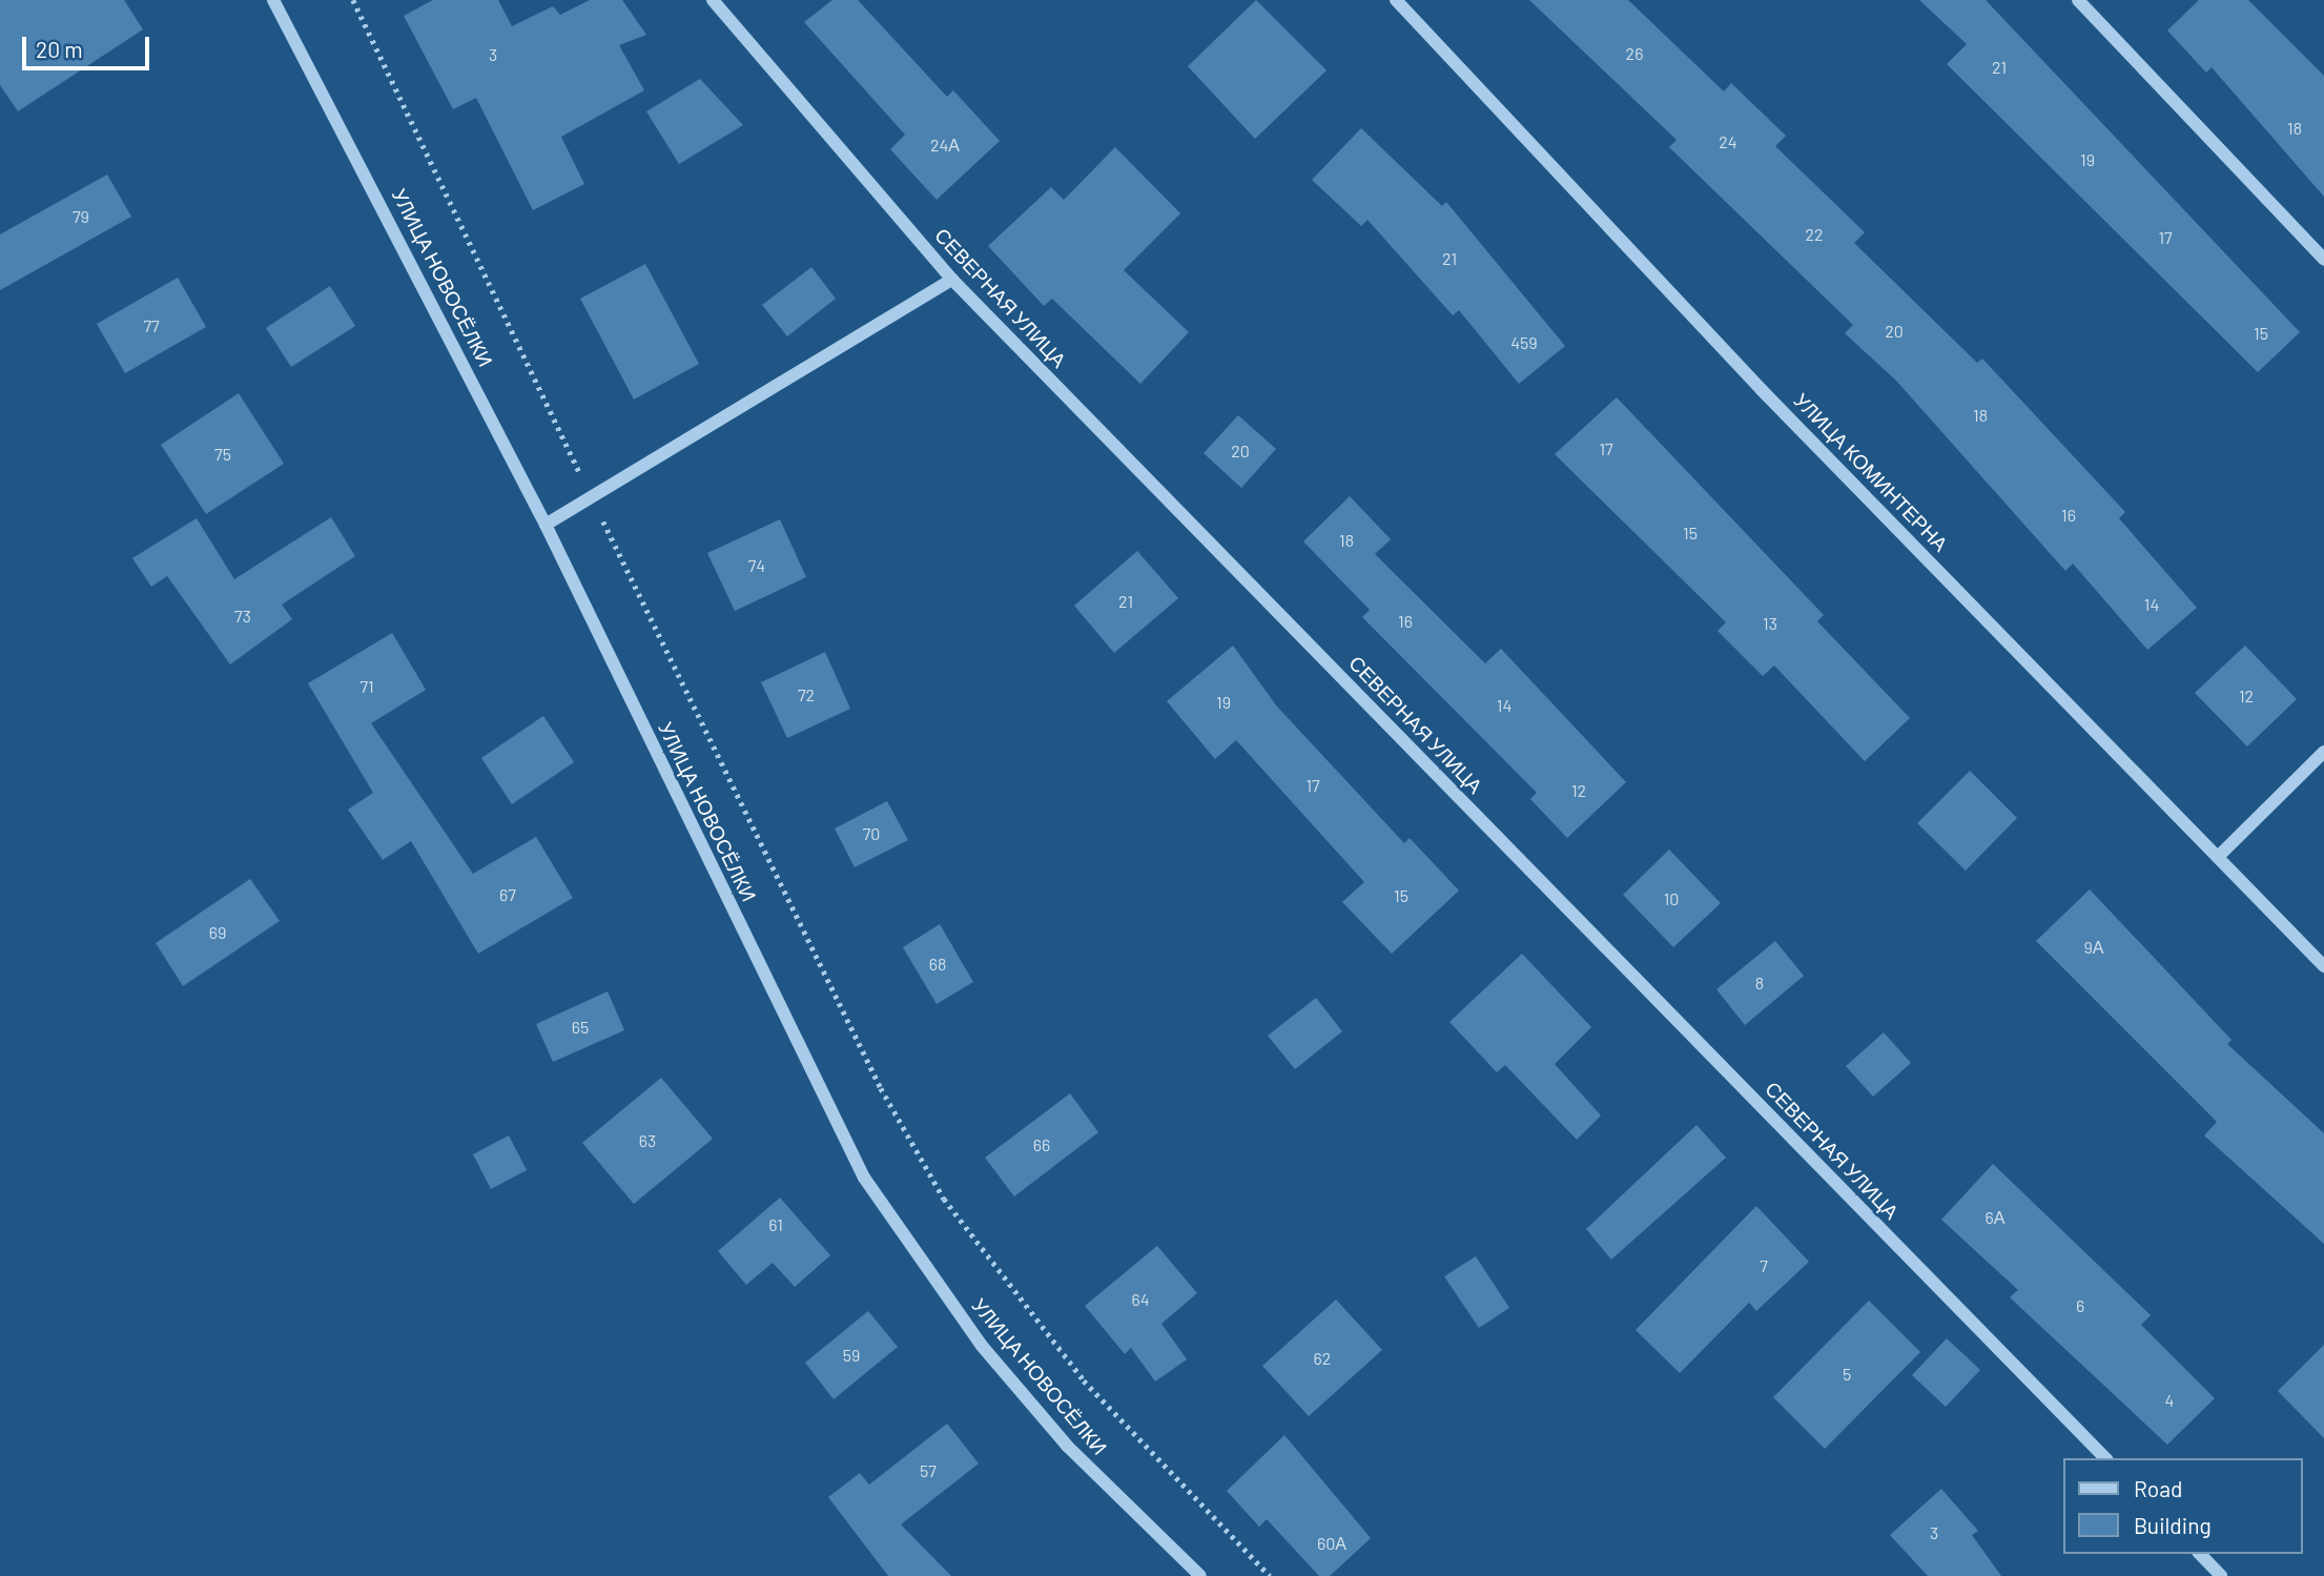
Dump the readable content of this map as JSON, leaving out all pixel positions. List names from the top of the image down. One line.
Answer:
{"streets":{"street":["УЛИЦА НОВОСЁЛКИ","СЕВЕРНАЯ УЛИЦА","УЛИЦА КОМИНТЕРНА"]},"house_numbers":["26","3","21","18","24","24А","19","79","22","17","21","77","20","15","459","18","17","20","75","16","15","18","74","21","14","73","16","13","71","72","12","19","14","17","12","70","67","15","10","69","9А","68","8","65","63","66","6А","61","7","64","6","59","62","5","4","57","3","60А"],"legend":["Road","Building"],"scale_bar":"20 m"}
